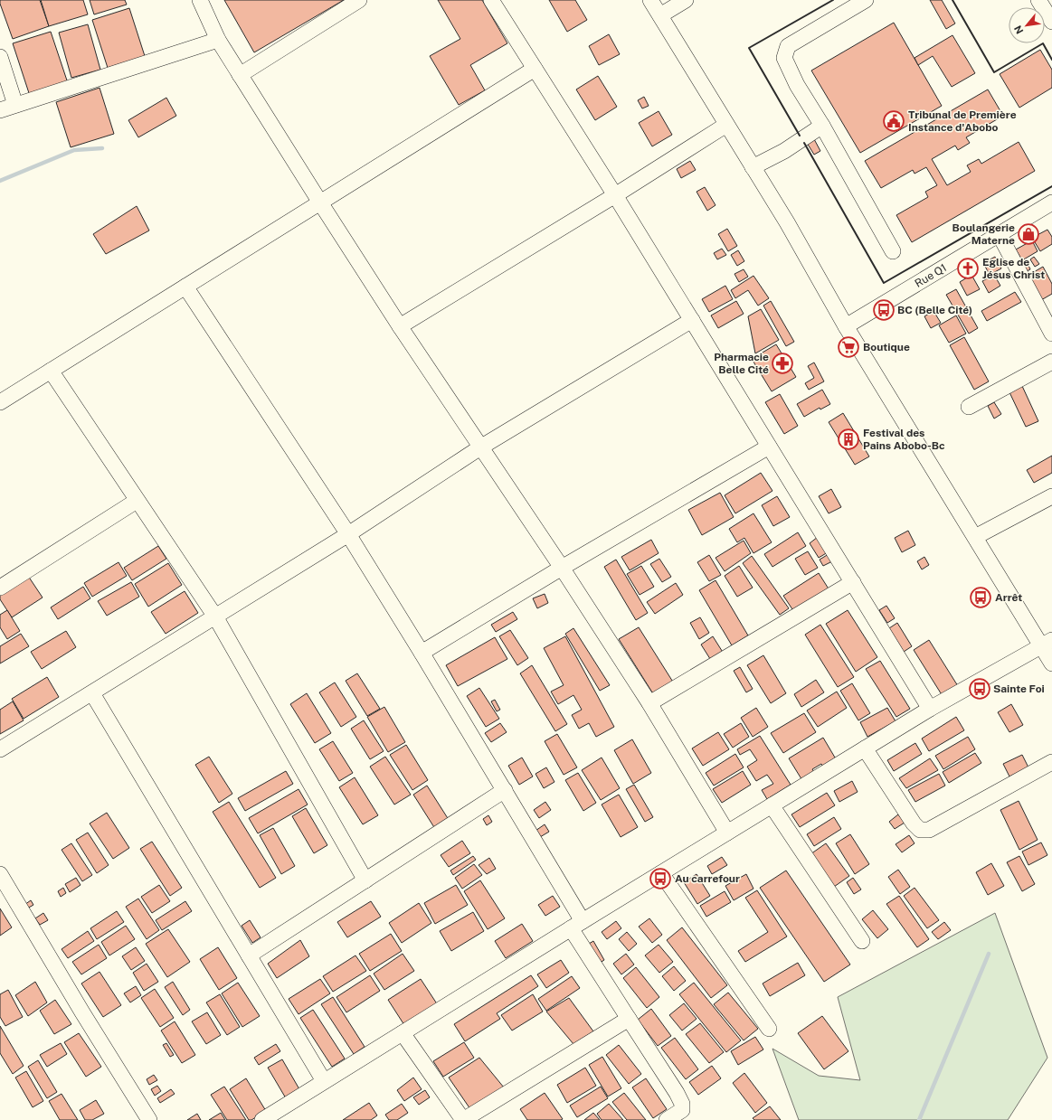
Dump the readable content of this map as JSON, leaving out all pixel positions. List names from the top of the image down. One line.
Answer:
{"streets":{"street":["Rue Q1"]},"places":{"public building":["Tribunal de Première Instance d'Abobo"],"shop":["Boulangerie Materne"],"church":["Eglise de Jésus Christ"],"bus stop":["BC (Belle Cité)","Arrêt","Sainte Foi","Au carrefour"],"supermarket":["Boutique"],"pharmacy":["Pharmacie Belle Cité"],"building":["Festival des Pains Abobo-Bc"]},"north":"bottom left"}
